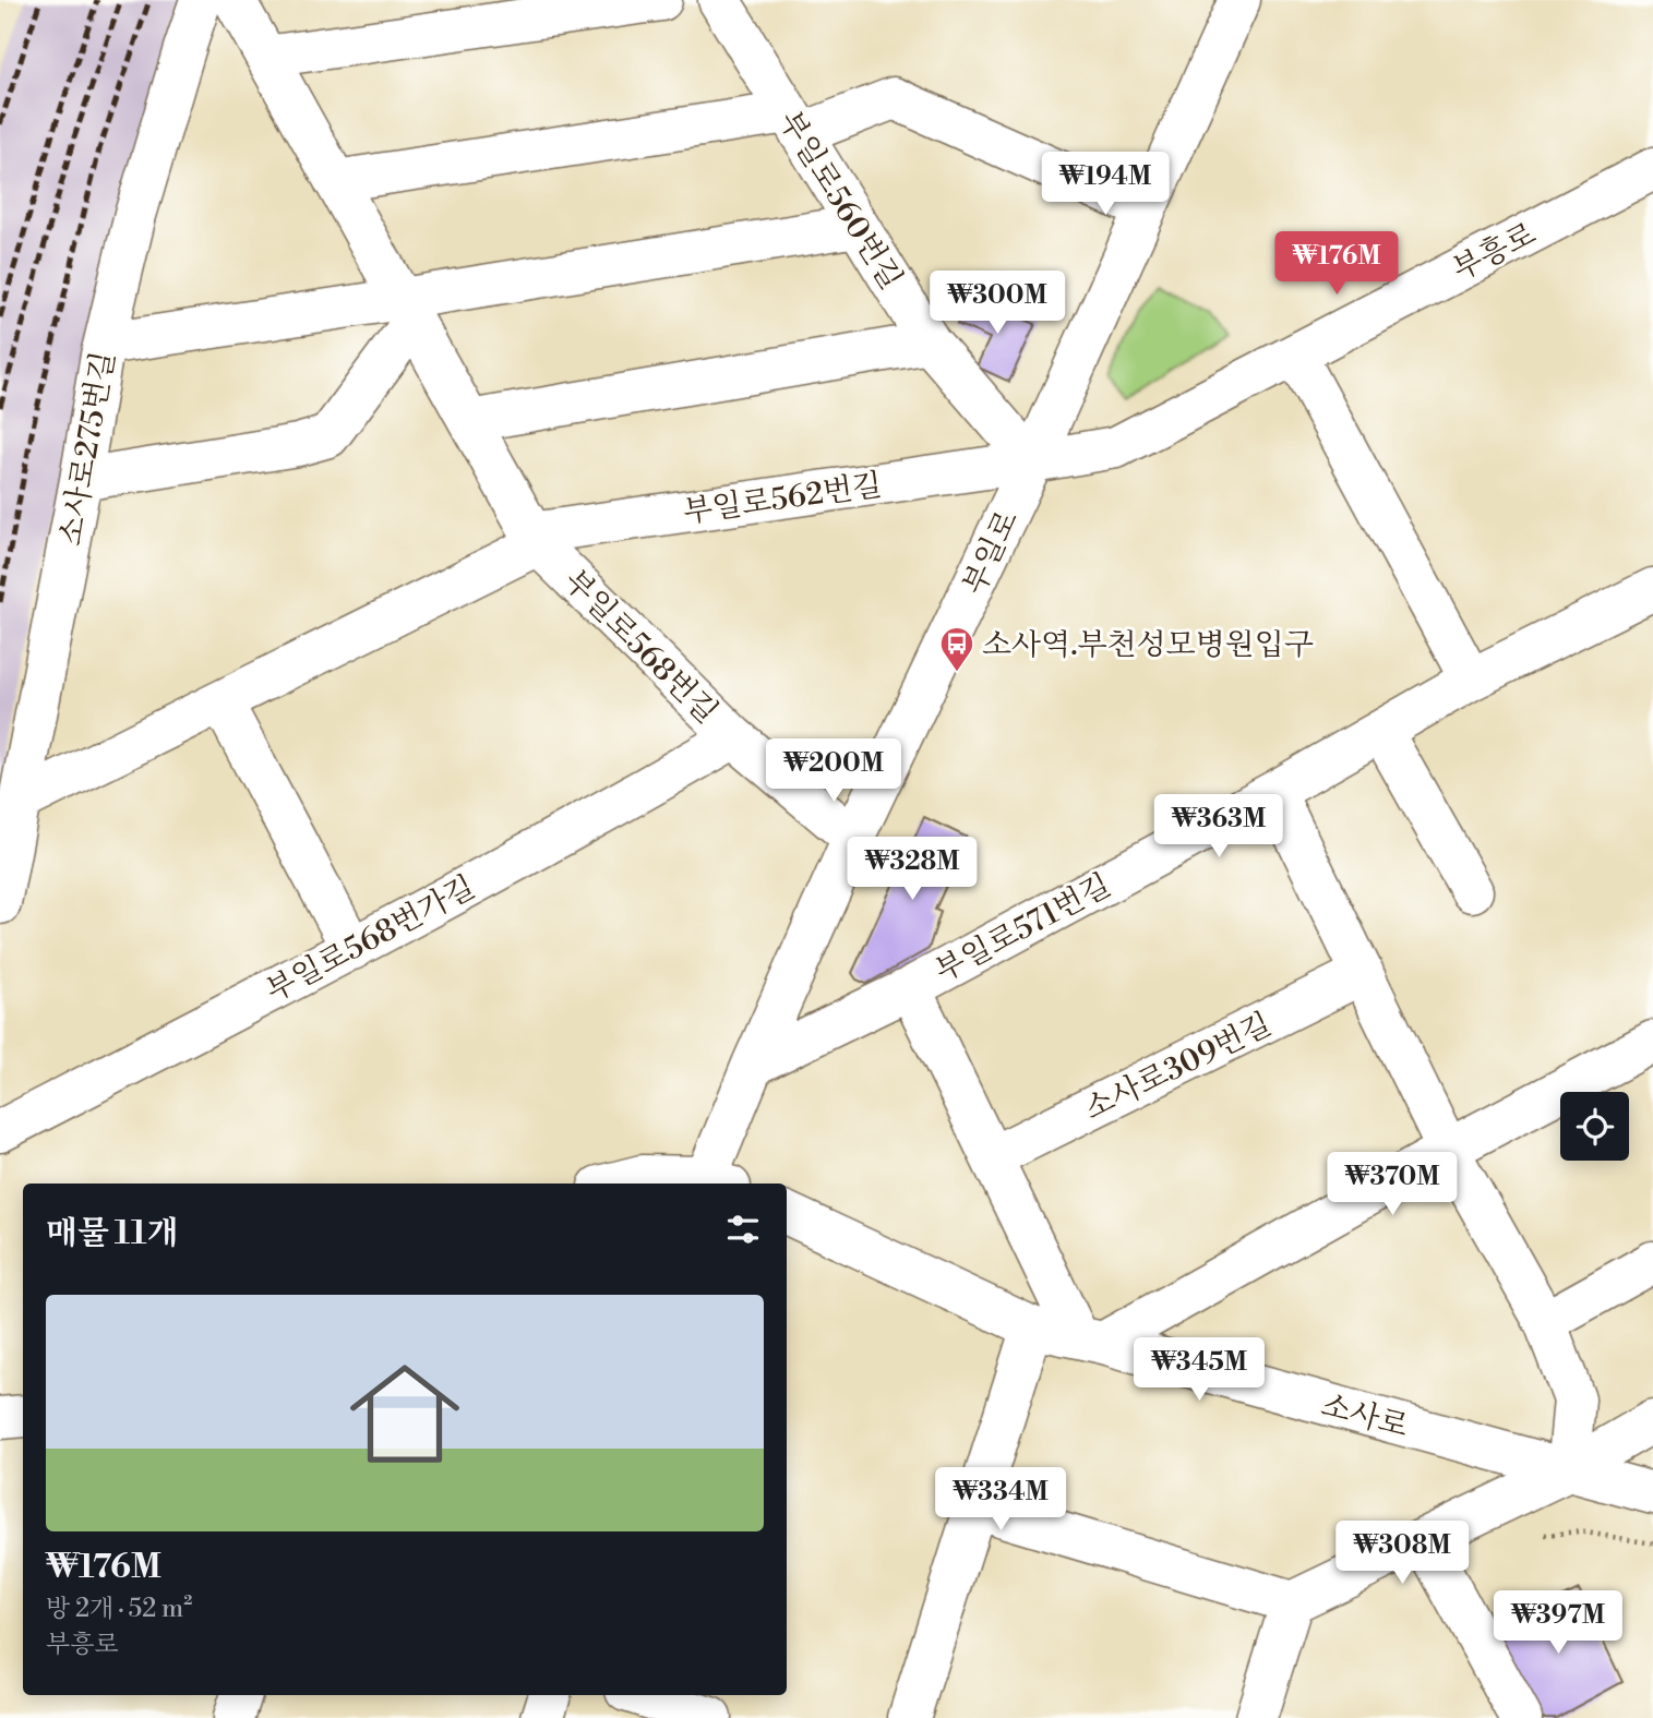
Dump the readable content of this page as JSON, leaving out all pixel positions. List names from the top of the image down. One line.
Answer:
{"streets":{"street":["부일로560번길","부흥로","소사로275번길","부일로562번길","부일로","부일로568번길","부일로571번길","부일로568번가길","소사로309번길","소사로"]},"crossings":[["부일로560번길","부흥로"],["부일로560번길","부일로562번길"],["부일로560번길","부일로"],["부흥로","부일로562번길"],["부흥로","부일로"],["소사로275번길","부일로562번길"],["부일로562번길","부일로"],["부일로562번길","부일로568번길"],["부일로","부일로568번길"],["부일로","부일로571번길"],["부일로568번길","부일로568번가길"]],"places":{"bus stop":["소사역.부천성모병원입구"]},"page":{"price":["₩194M","₩176M","₩300M","₩200M","₩363M","₩328M","₩370M","₩345M","₩334M","₩308M","₩397M"],"heading":"매물 11개","list":[{"name":"₩176M","note":"방 2개 · 52 m² · 부흥로"}]}}
